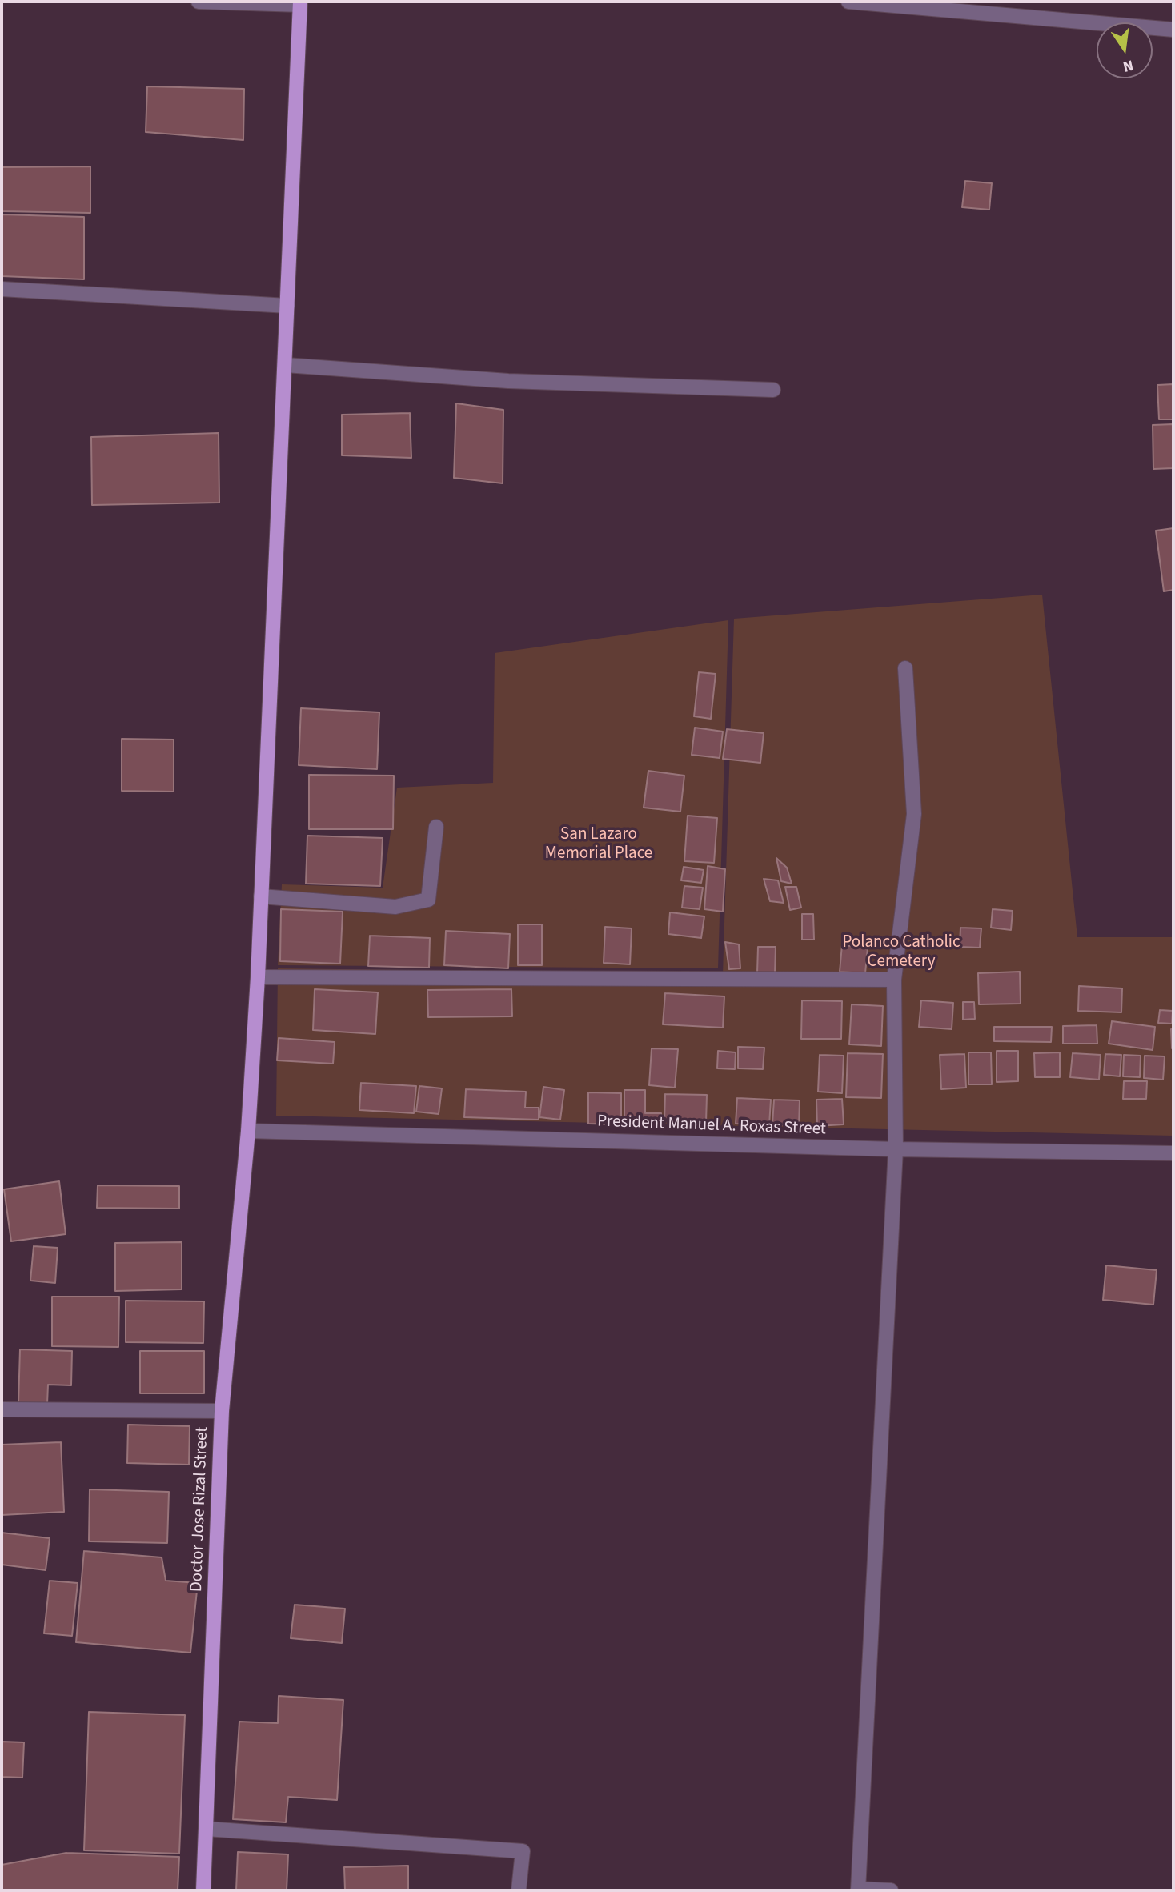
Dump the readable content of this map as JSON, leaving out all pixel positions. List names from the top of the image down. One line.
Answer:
{"streets":{"main road":["Doctor Jose Rizal Street"],"street":["President Manuel A. Roxas Street"]},"crossings":[["President Manuel A. Roxas Street","Doctor Jose Rizal Street"]],"parks":["San Lazaro Memorial Place","Polanco Catholic Cemetery"],"north":"bottom"}
